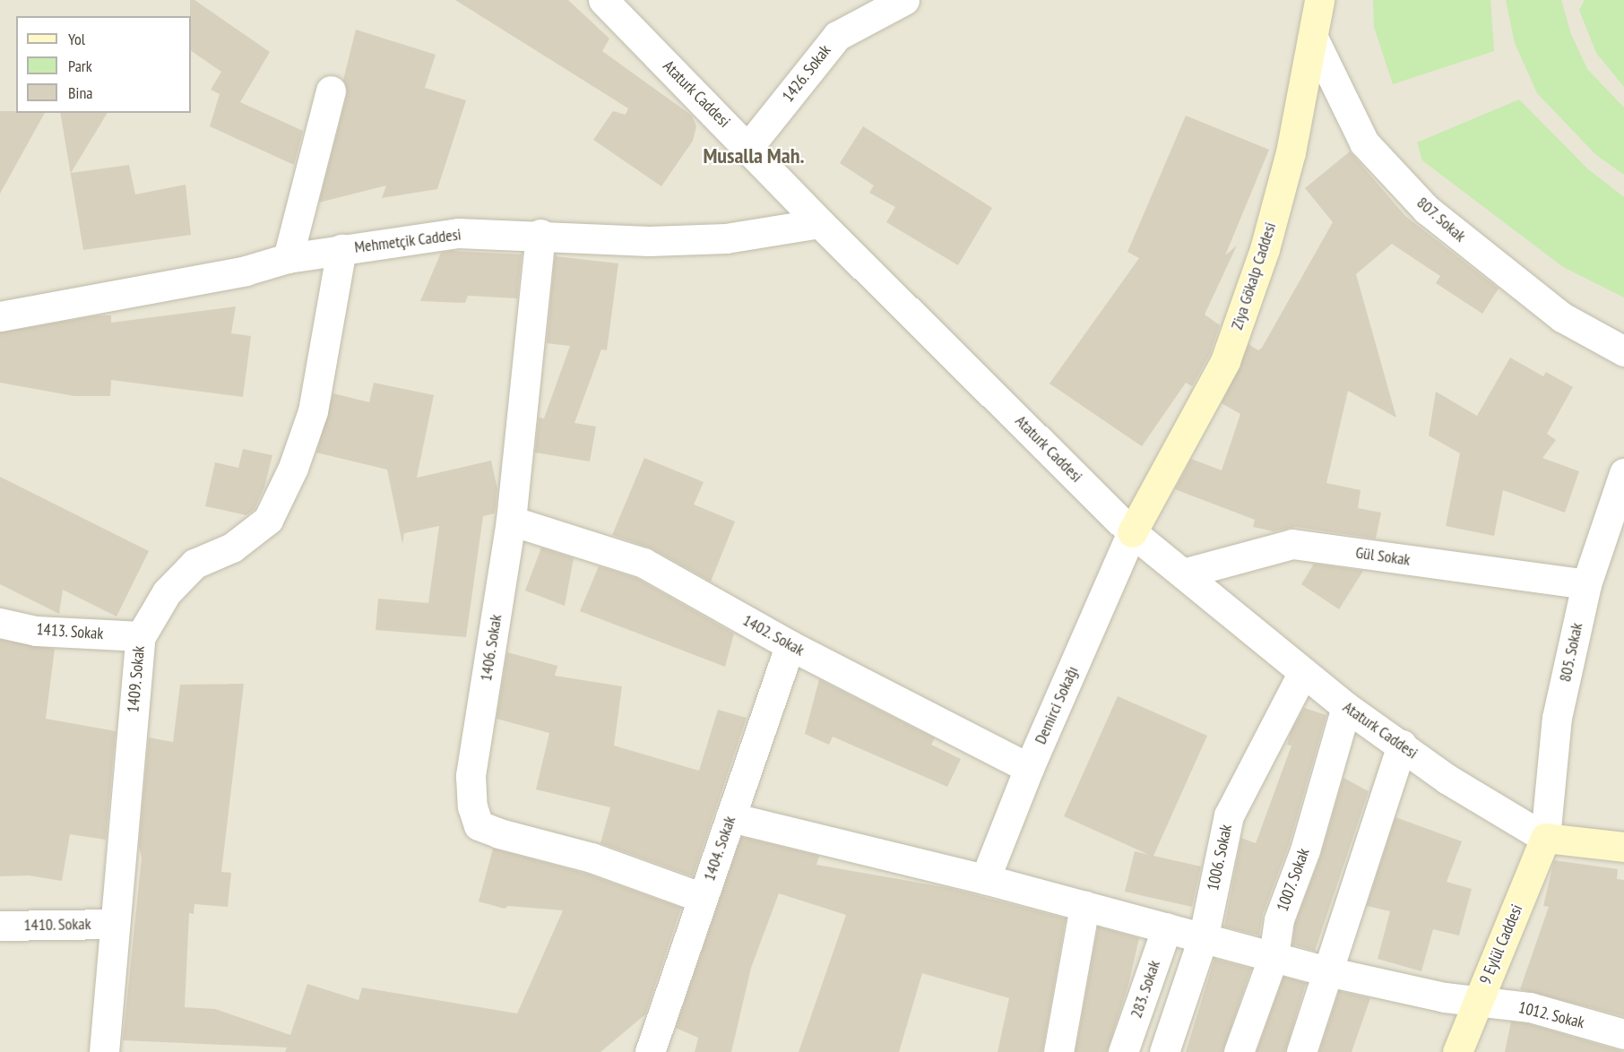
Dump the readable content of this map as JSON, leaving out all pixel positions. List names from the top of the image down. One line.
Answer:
{"streets":{"street":["1426. Sokak","Ataturk Caddesi","807. Sokak","Mehmetçik Caddesi","Ziya Gökalp Caddesi","Gül Sokak","1413. Sokak","1402. Sokak","1406. Sokak","805. Sokak","1409. Sokak","Demirci Sokağı","1404. Sokak","1006. Sokak","1007. Sokak","1410. Sokak","9 Eylül Caddesi","283. Sokak","1012. Sokak"]},"crossings":[["1426. Sokak","Ataturk Caddesi"],["Ataturk Caddesi","Mehmetçik Caddesi"],["Ataturk Caddesi","Ziya Gökalp Caddesi"],["Ataturk Caddesi","Gül Sokak"],["Ataturk Caddesi","805. Sokak"],["Ataturk Caddesi","Demirci Sokağı"],["Ataturk Caddesi","1006. Sokak"],["Ataturk Caddesi","1007. Sokak"],["Ataturk Caddesi","9 Eylül Caddesi"],["807. Sokak","Ziya Gökalp Caddesi"],["Mehmetçik Caddesi","1406. Sokak"],["Mehmetçik Caddesi","1409. Sokak"],["Ziya Gökalp Caddesi","Demirci Sokağı"],["Gül Sokak","805. Sokak"],["1413. Sokak","1409. Sokak"],["1402. Sokak","1406. Sokak"],["1402. Sokak","Demirci Sokağı"],["1402. Sokak","1404. Sokak"],["1406. Sokak","1404. Sokak"],["805. Sokak","9 Eylül Caddesi"],["1409. Sokak","1410. Sokak"],["Demirci Sokağı","1012. Sokak"],["1404. Sokak","1012. Sokak"],["1006. Sokak","1012. Sokak"],["1007. Sokak","1012. Sokak"],["9 Eylül Caddesi","1012. Sokak"],["283. Sokak","1012. Sokak"]],"districts":["Musalla Mah."],"legend":["Yol","Park","Bina"]}
